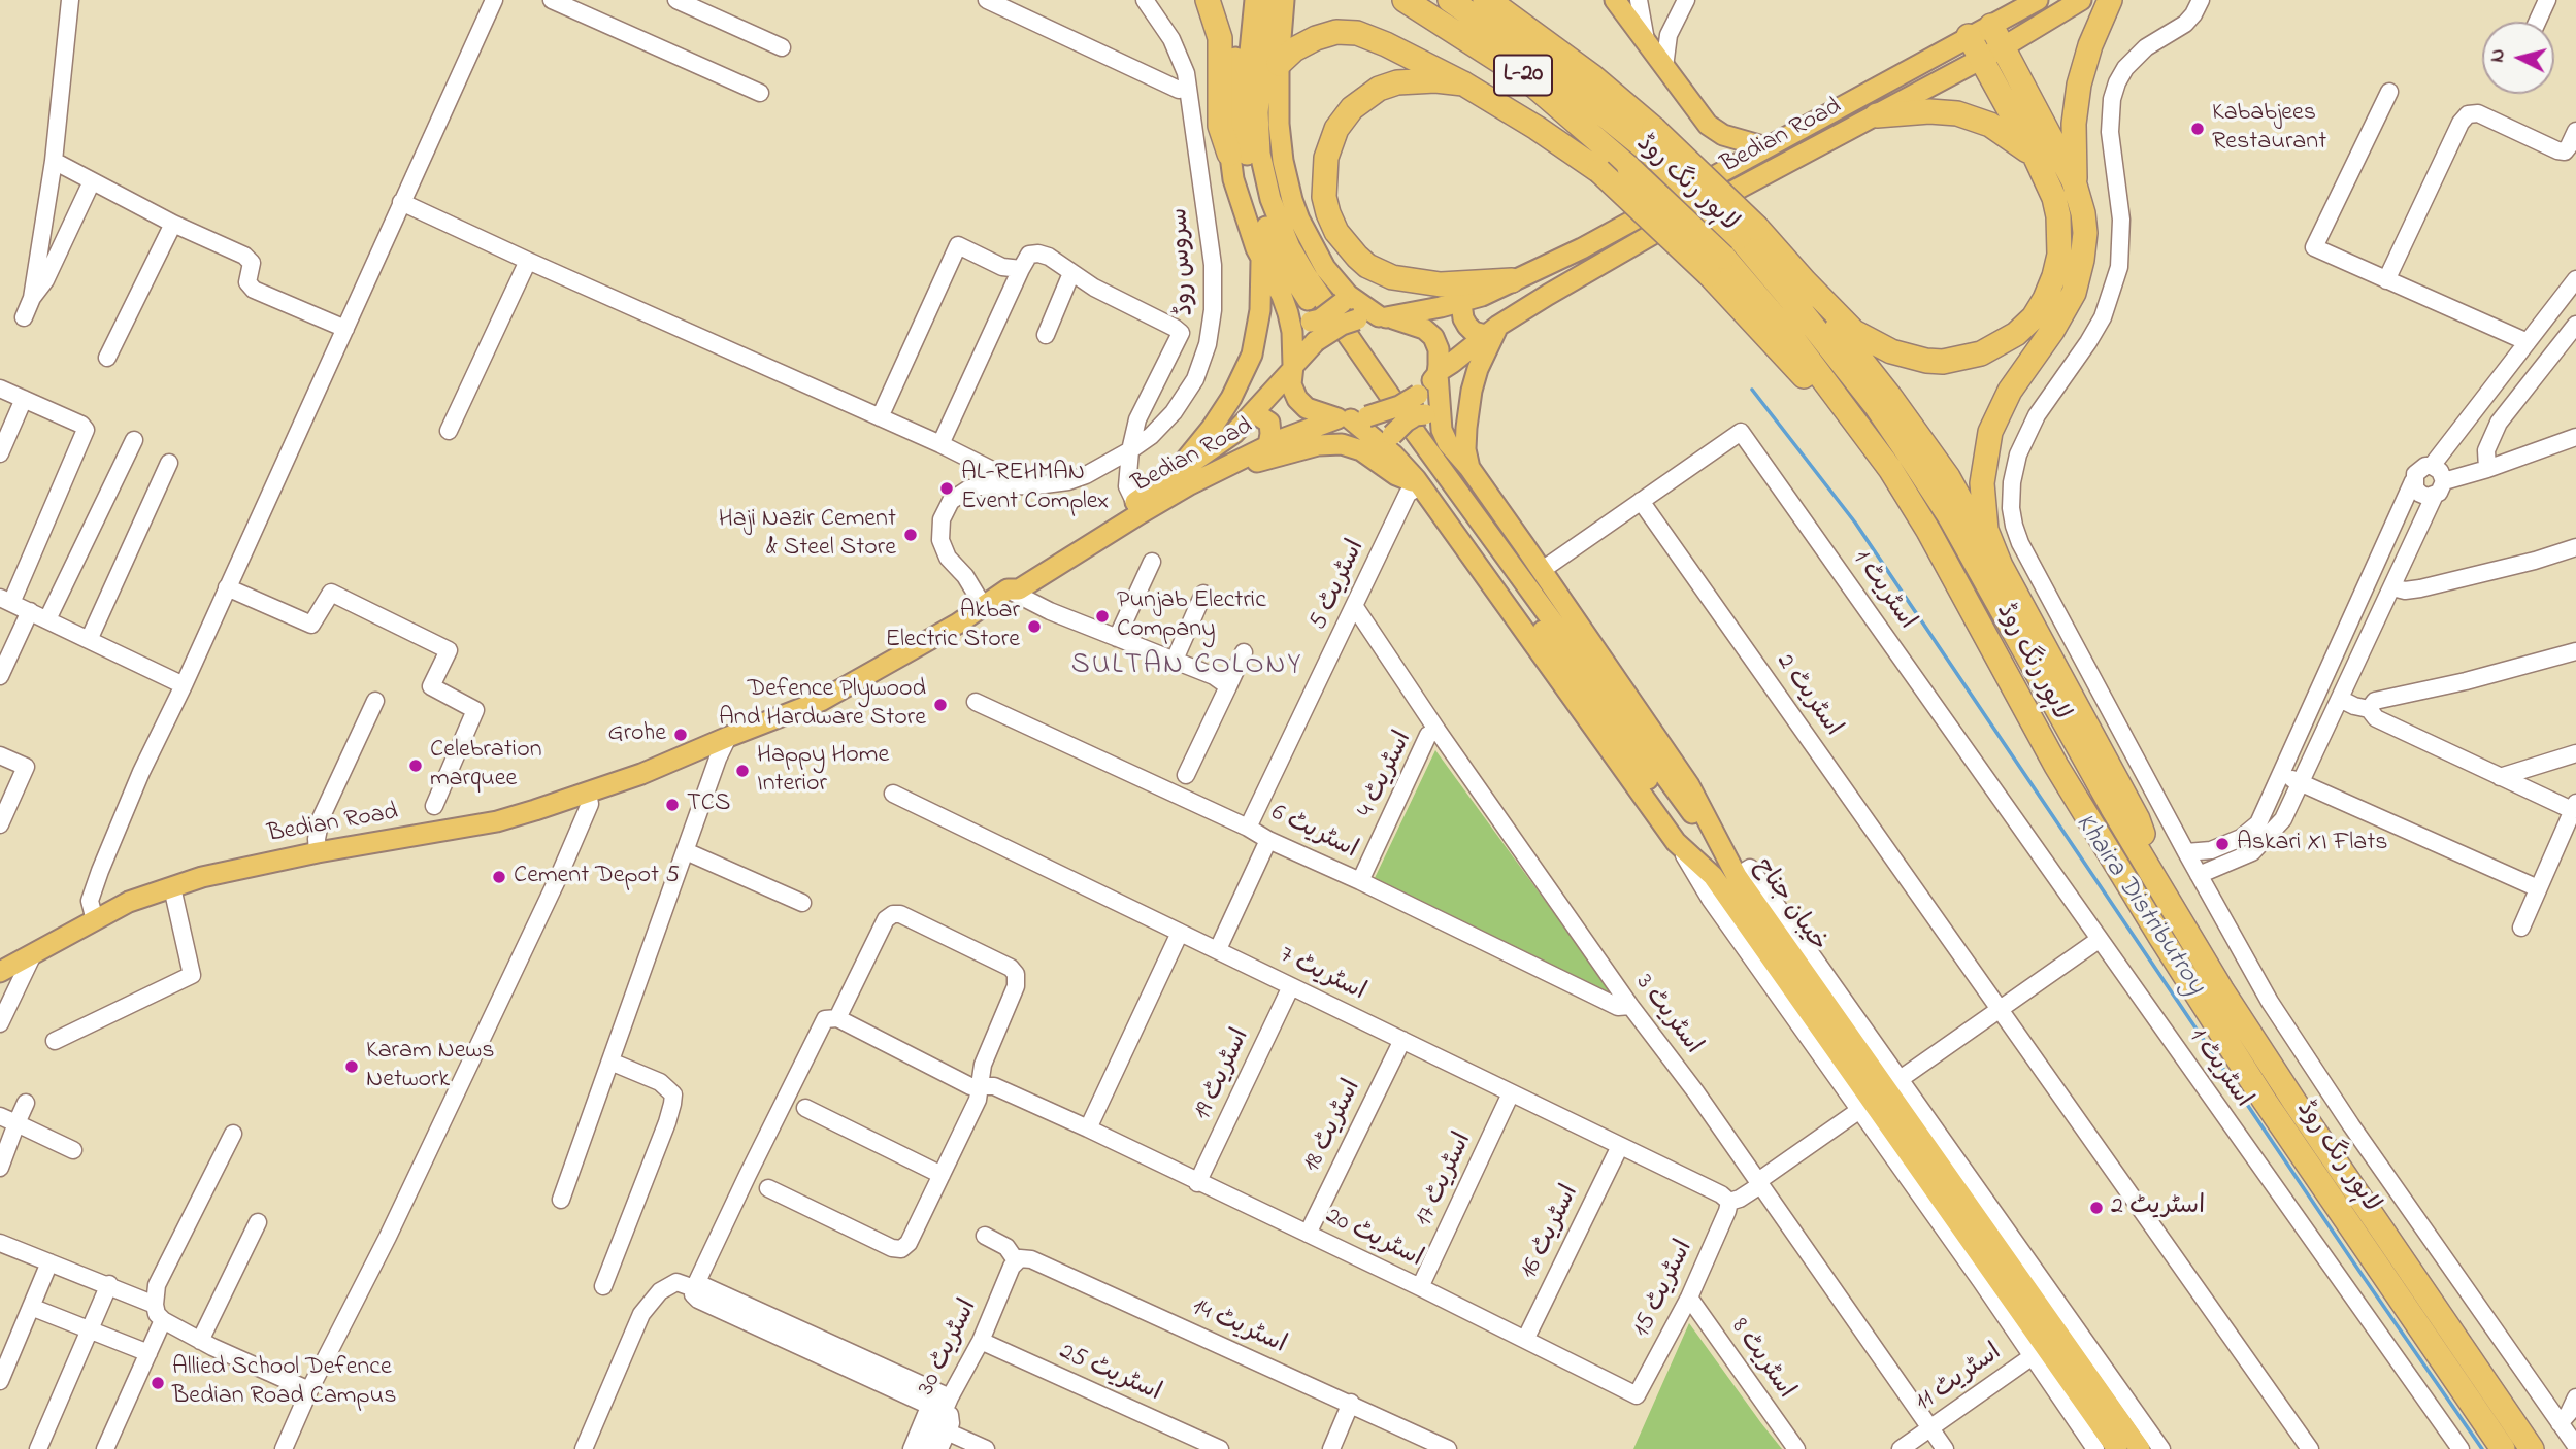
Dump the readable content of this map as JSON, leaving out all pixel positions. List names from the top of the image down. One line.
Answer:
{"streets":{"highway":["L-20","لاہور رنگ روڈ"],"main road":["Bedian Road","خیبان جناح"],"street":["سروس روڈ","اسٹریٹ 5","اسٹریٹ 1","اسٹریٹ 2","اسٹریٹ 4","اسٹریٹ 6","اسٹریٹ 7","اسٹریٹ 3","اسٹریٹ 19","اسٹریٹ 18","اسٹریٹ 17","اسٹریٹ 16","اسٹریٹ 20","اسٹریٹ 15","اسٹریٹ 14","اسٹریٹ 30","اسٹریٹ 8","اسٹریٹ 25","اسٹریٹ 11"]},"crossings":[["Bedian Road","سروس روڈ"],["Bedian Road","خیبان جناح"],["اسٹریٹ 5","اسٹریٹ 6"],["اسٹریٹ 5","خیبان جناح"],["اسٹریٹ 5","اسٹریٹ 3"],["اسٹریٹ 1","اسٹریٹ 2"],["اسٹریٹ 4","اسٹریٹ 6"],["اسٹریٹ 4","اسٹریٹ 3"],["اسٹریٹ 6","اسٹریٹ 3"],["خیبان جناح","اسٹریٹ 11"],["اسٹریٹ 7","اسٹریٹ 19"],["اسٹریٹ 7","اسٹریٹ 18"],["اسٹریٹ 7","اسٹریٹ 17"],["اسٹریٹ 7","اسٹریٹ 16"],["اسٹریٹ 7","اسٹریٹ 15"],["اسٹریٹ 3","اسٹریٹ 11"],["اسٹریٹ 19","اسٹریٹ 20"],["اسٹریٹ 18","اسٹریٹ 20"],["اسٹریٹ 17","اسٹریٹ 20"],["اسٹریٹ 16","اسٹریٹ 20"],["اسٹریٹ 20","اسٹریٹ 15"],["اسٹریٹ 15","اسٹریٹ 8"],["اسٹریٹ 14","اسٹریٹ 30"],["اسٹریٹ 30","اسٹریٹ 25"]],"districts":["SULTAN COLONY"],"water":["Khaira Distributroy"],"places":["Kababjees Restaurant","AL-REHMAN Event Complex","Haji Nazir Cement & Steel Store","Punjab Electric Company","Akbar Electric Store","Defence Plywood And Hardware Store","Grohe","Celebration marquee","Happy Home Interior","TCS","Askari XI Flats","Cement Depot 5","Karam News Network","اسٹریٹ 2","Allied School Defence Bedian Road Campus"],"north":"left"}
